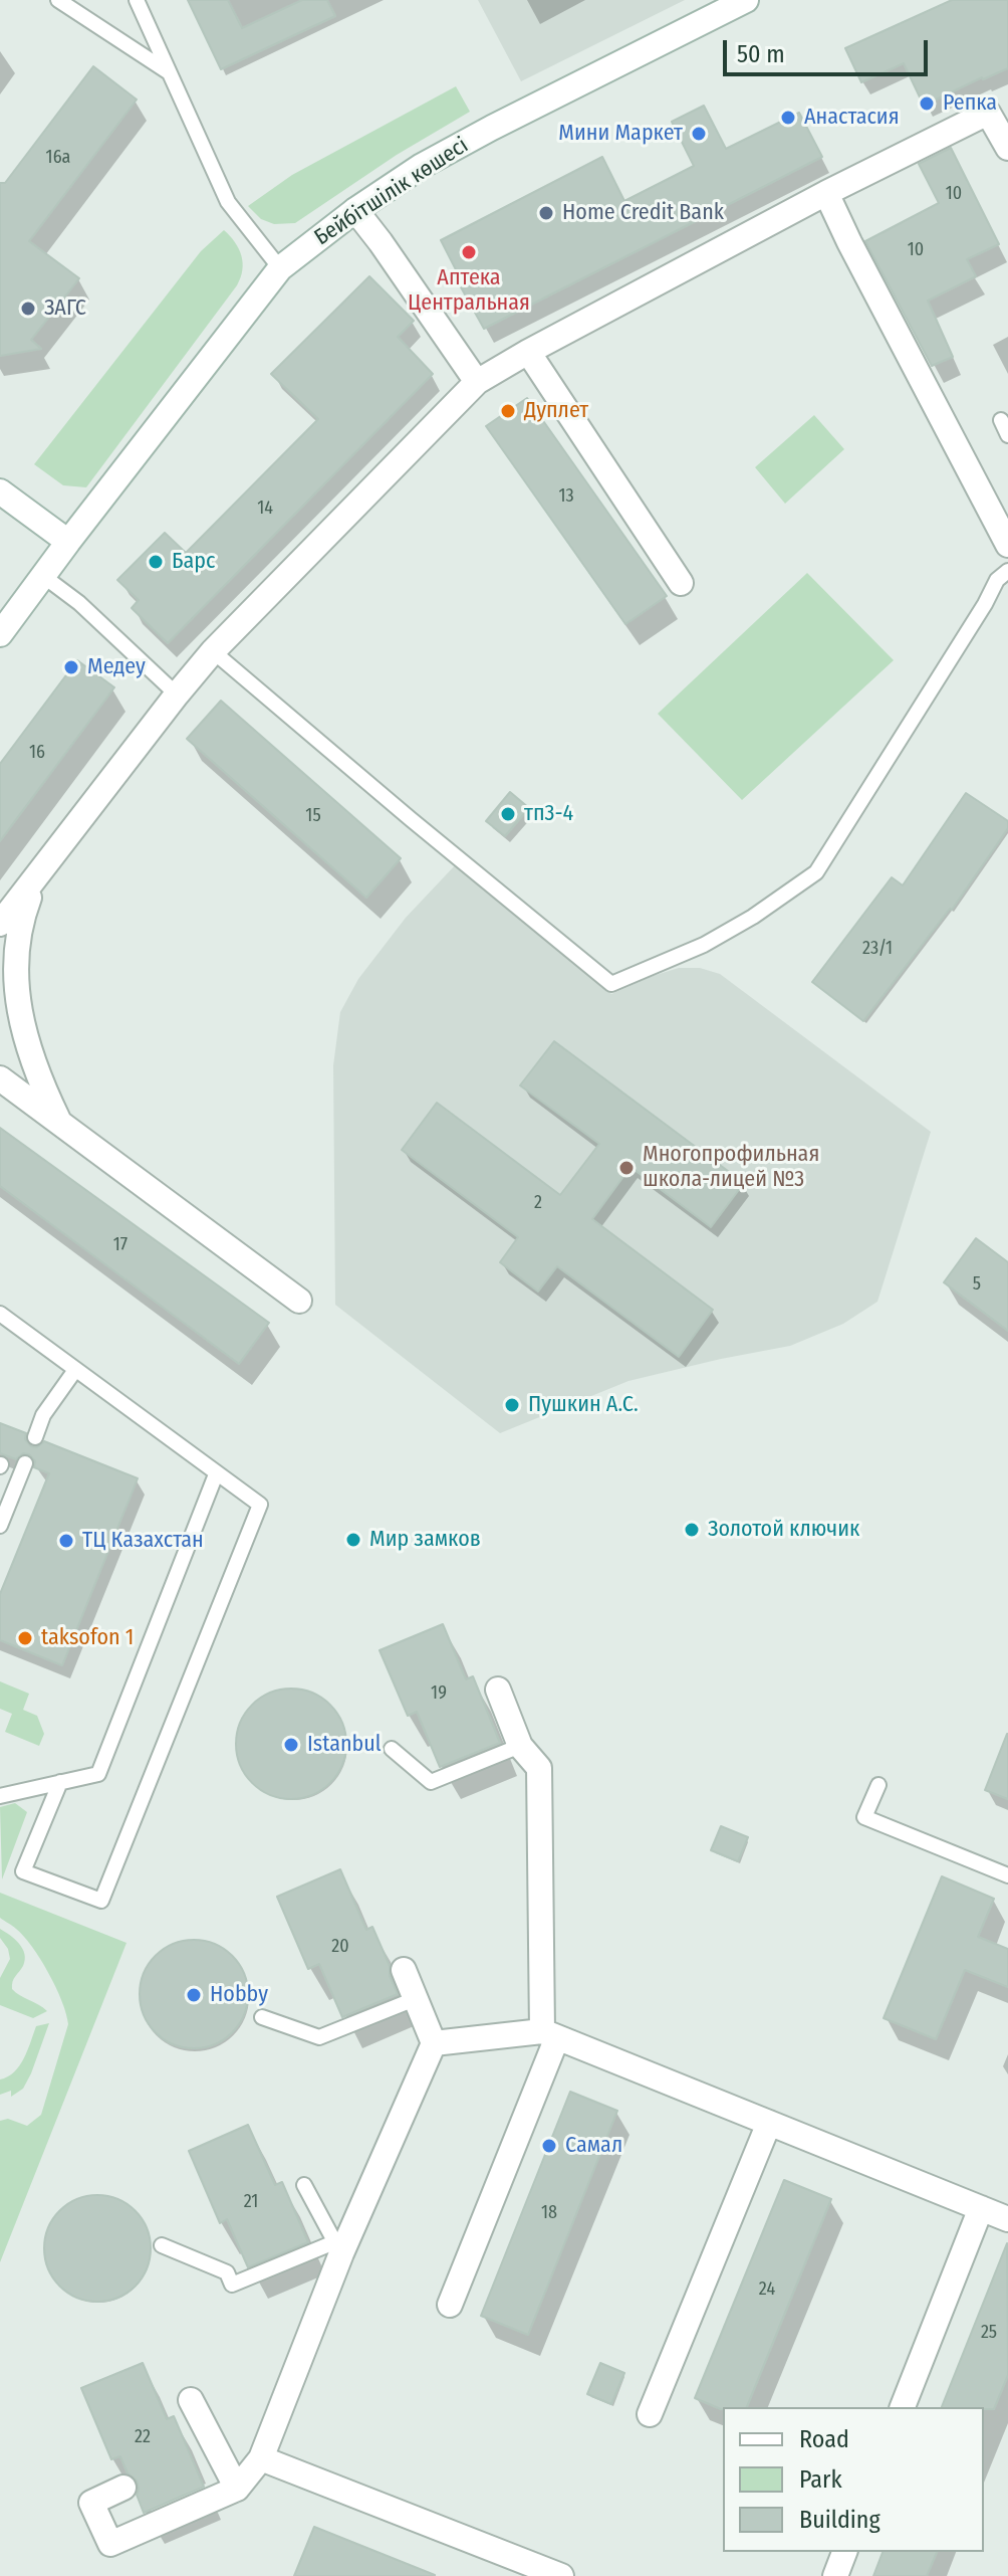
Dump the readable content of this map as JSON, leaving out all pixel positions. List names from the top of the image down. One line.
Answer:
{"streets":{"street":["Бейбітшілік көшесі"]},"places":["Репка","Анастасия","Мини Маркет","Home Credit Bank","Аптека Центральная","ЗАГС","Дуплет","Барс","Медеу","тп3-4","Многопрофильная школа-лицей №3","Пушкин А.С.","Золотой ключик","Мир замков","ТЦ Казахстан","taksofon 1","Istanbul","Hobby","Самал"],"house_numbers":["16а","10","10","13","14","16","15","23/1","2","17","5","19","20","21","18","24","25","22"],"legend":["Road","Park","Building"],"scale_bar":"50 m"}
